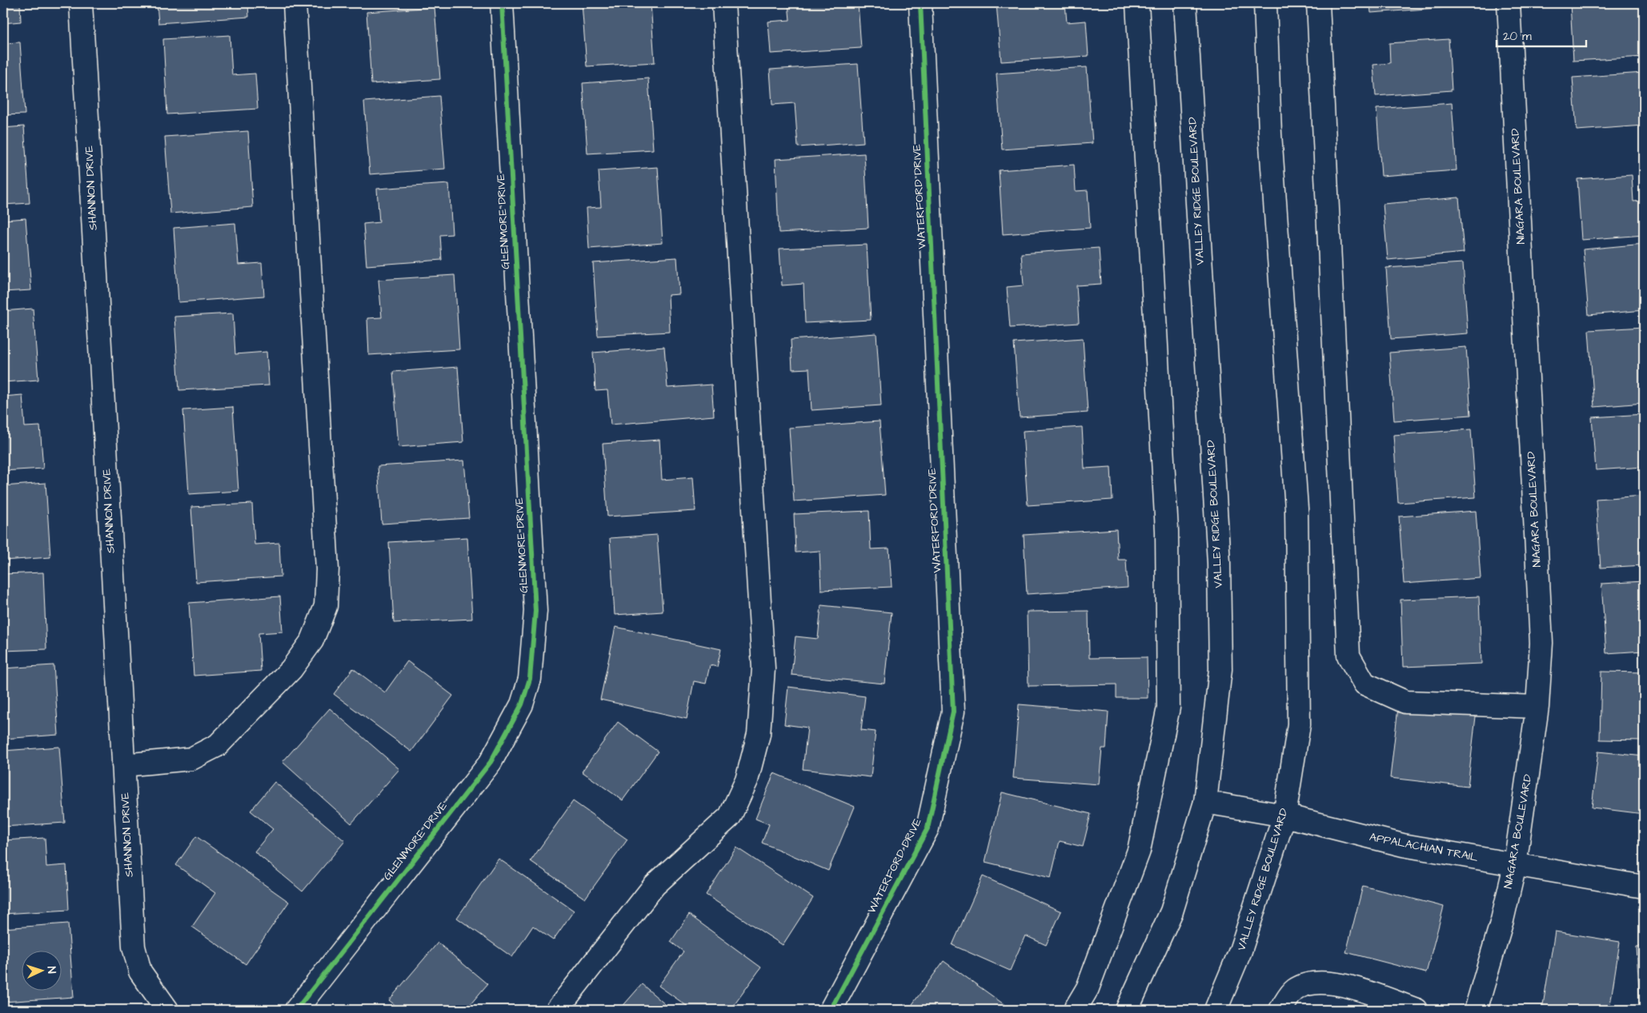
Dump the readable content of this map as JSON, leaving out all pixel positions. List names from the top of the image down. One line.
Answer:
{"streets":{"street":["NIAGARA BOULEVARD","SHANNON DRIVE","VALLEY RIDGE BOULEVARD","WATERFORD DRIVE","GLENMORE DRIVE","APPALACHIAN TRAIL"]},"crossings":[["NIAGARA BOULEVARD","APPALACHIAN TRAIL"],["VALLEY RIDGE BOULEVARD","APPALACHIAN TRAIL"]],"scale_bar":"20 m","north":"right"}
